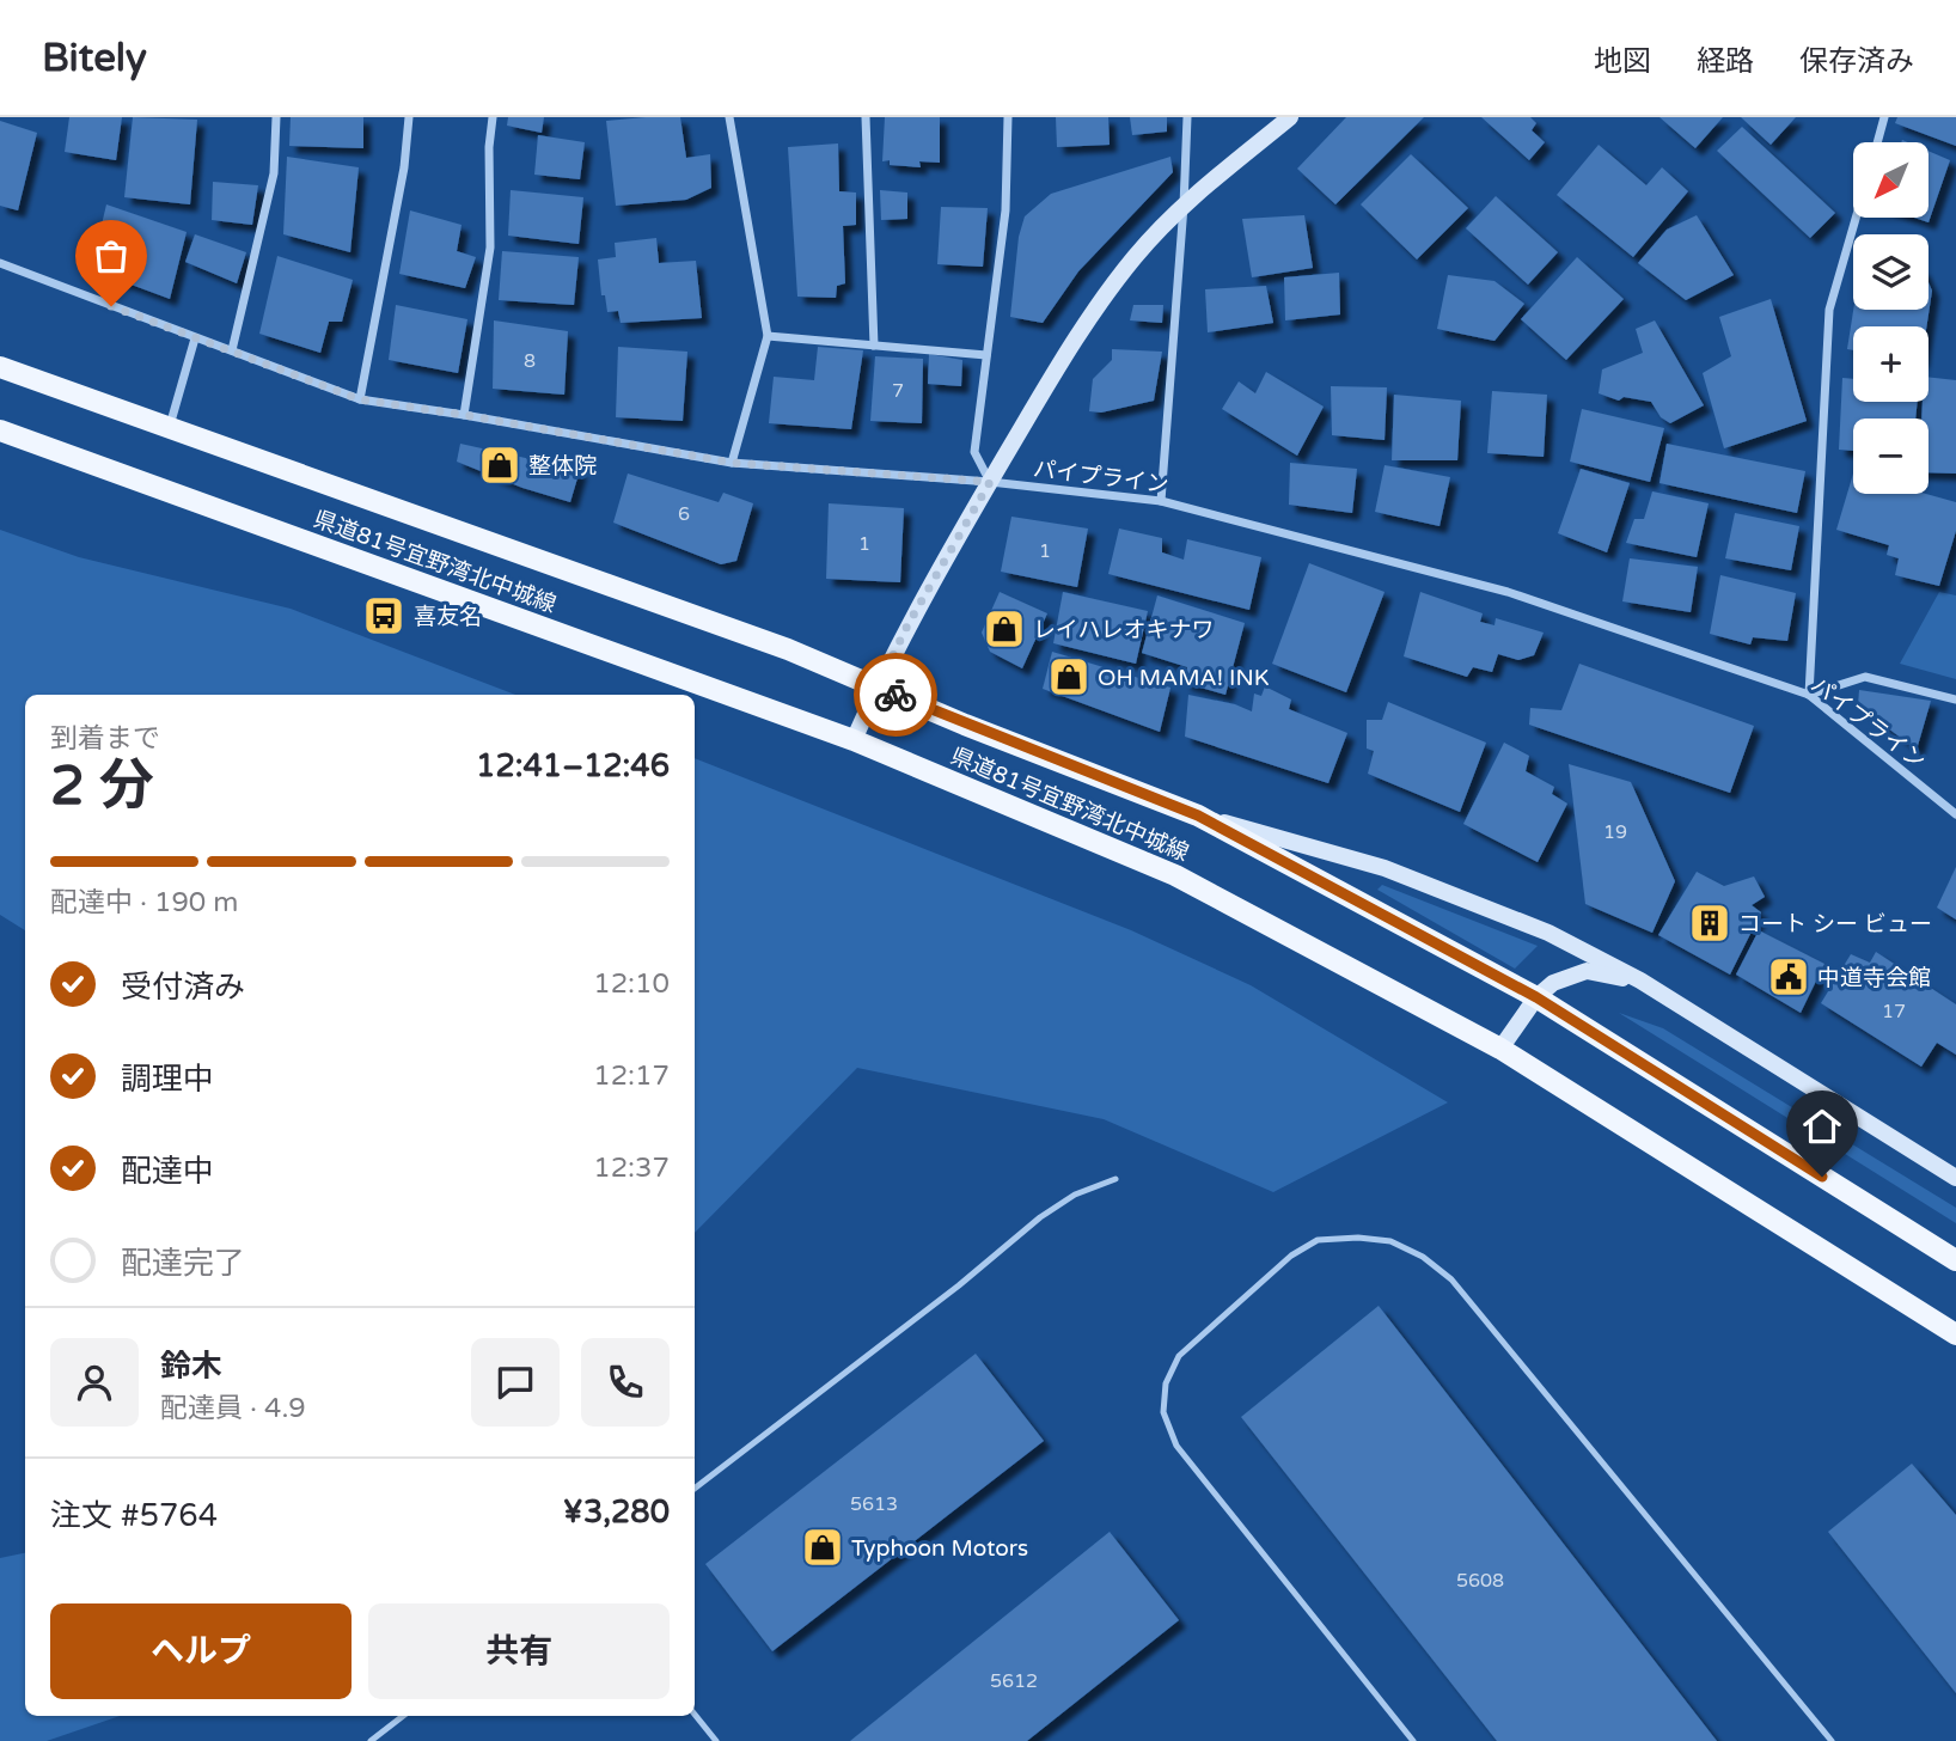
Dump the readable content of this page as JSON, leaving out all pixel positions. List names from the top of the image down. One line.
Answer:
{"streets":{"main road":["県道81号宜野湾北中城線"],"street":["パイプライン"]},"places":{"shop":["整体院","レイハレオキナワ","OH MAMA! INK","Typhoon Motors"],"bus stop":["喜友名"],"building":["コート シー ビュー"],"public building":["中道寺会館"]},"house_numbers":["8","7","6","1","1","19","17","5613","5608","5612"],"north":"bottom left","page":{"header":"Bitely","nav":["地図","経路","保存済み"],"map_buttons":["+","−"],"heading":["2 分","到着まで","12:41–12:46"],"panel":["鈴木","配達員 · 4.9","注文 #5764","¥3,280"],"bar":"配達中 · 190 m","list":[["受付済み","12:10"],["調理中","12:17"],["配達中","12:37"],"配達完了"],"buttons":["ヘルプ","共有"]}}
